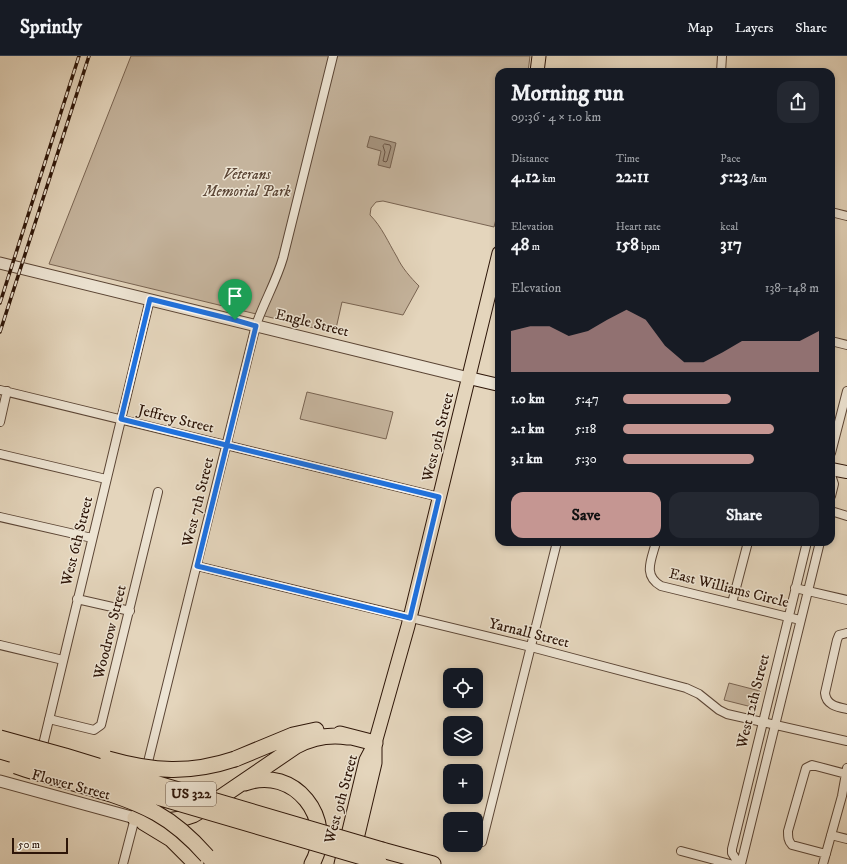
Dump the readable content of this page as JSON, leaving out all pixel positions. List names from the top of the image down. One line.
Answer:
{"streets":{"highway":["US 322"],"main road":["Engle Street","West 9th Street"],"street":["Jeffrey Street","West 7th Street","West 6th Street","East Williams Circle","Woodrow Street","Yarnall Street","West 12th Street","Flower Street"]},"crossings":[["Engle Street","West 9th Street"],["Engle Street","West 7th Street"],["Engle Street","West 6th Street"],["Jeffrey Street","West 9th Street"],["Jeffrey Street","West 7th Street"],["Jeffrey Street","West 6th Street"],["West 9th Street","Yarnall Street"],["West 7th Street","Yarnall Street"],["West 7th Street","Flower Street"],["West 6th Street","Woodrow Street"],["West 6th Street","Flower Street"],["East Williams Circle","West 12th Street"],["Yarnall Street","West 12th Street"]],"parks":["Veterans Memorial Park"],"scale_bar":"50 m","page":{"header":"Sprintly","nav":["Map","Layers","Share"],"heading":["Morning run","09:36 · 4 × 1.0 km"],"stats":[["Distance","4.12 km"],["Time","22:11"],["Pace","5:23 /km"],["Elevation","48 m"],["Heart rate","158 bpm"],["kcal","317"]],"chart":["Elevation","138–148 m"],"list":[{"name":"1.0 km","note":"5:47"},{"name":"2.1 km","note":"5:18"},{"name":"3.1 km","note":"5:30"}],"buttons":["Save","Share"],"map_buttons":["+","−"],"scale":"50 m"}}
